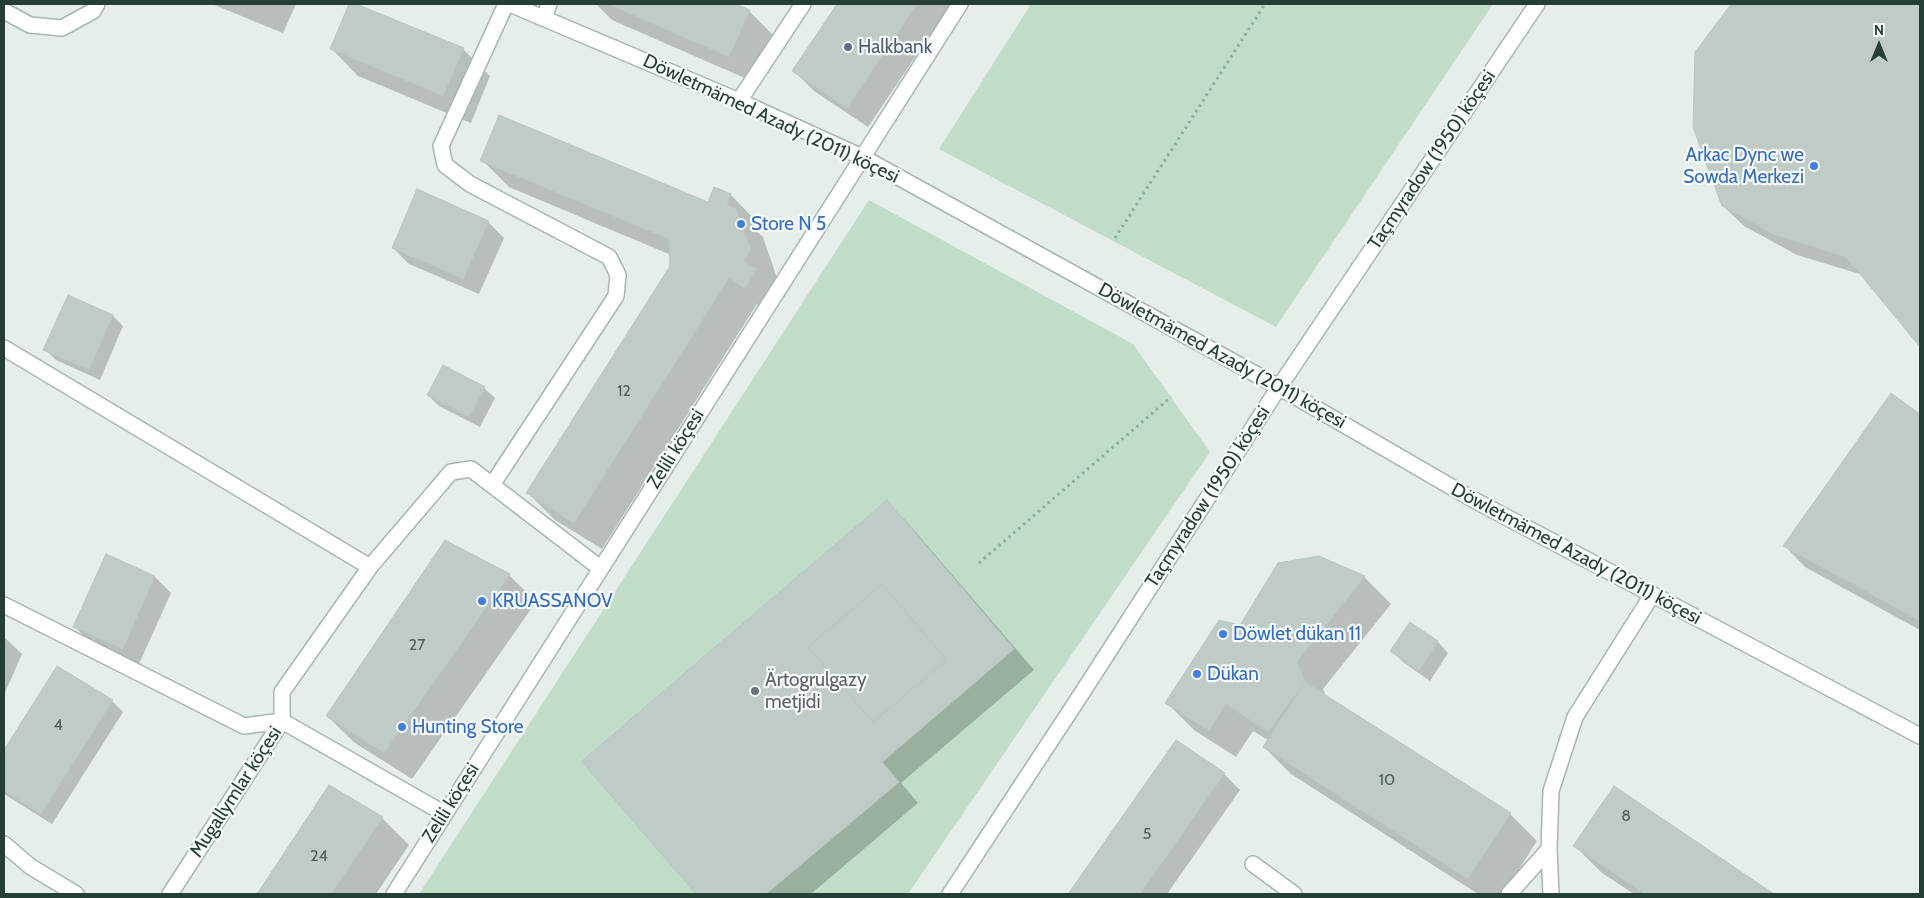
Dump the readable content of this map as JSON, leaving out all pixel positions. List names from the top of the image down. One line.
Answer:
{"streets":{"street":["Döwletmämed Azady (2011) köçesi","Taçmyradow (1950) köçesi","Zelili köçesi","Mugallymlar köçesi"]},"crossings":[["Döwletmämed Azady (2011) köçesi","Taçmyradow (1950) köçesi"],["Döwletmämed Azady (2011) köçesi","Zelili köçesi"],["Zelili köçesi","Mugallymlar köçesi"]],"places":["Halkbank","Arkac Dync we Sowda Merkezi","Store N 5","KRUASSANOV","Döwlet dükan 11","Dükan","Ärtogrulgazy metjidi","Hunting Store"],"house_numbers":["12","27","4","10","8","5","24"],"north":"top"}
